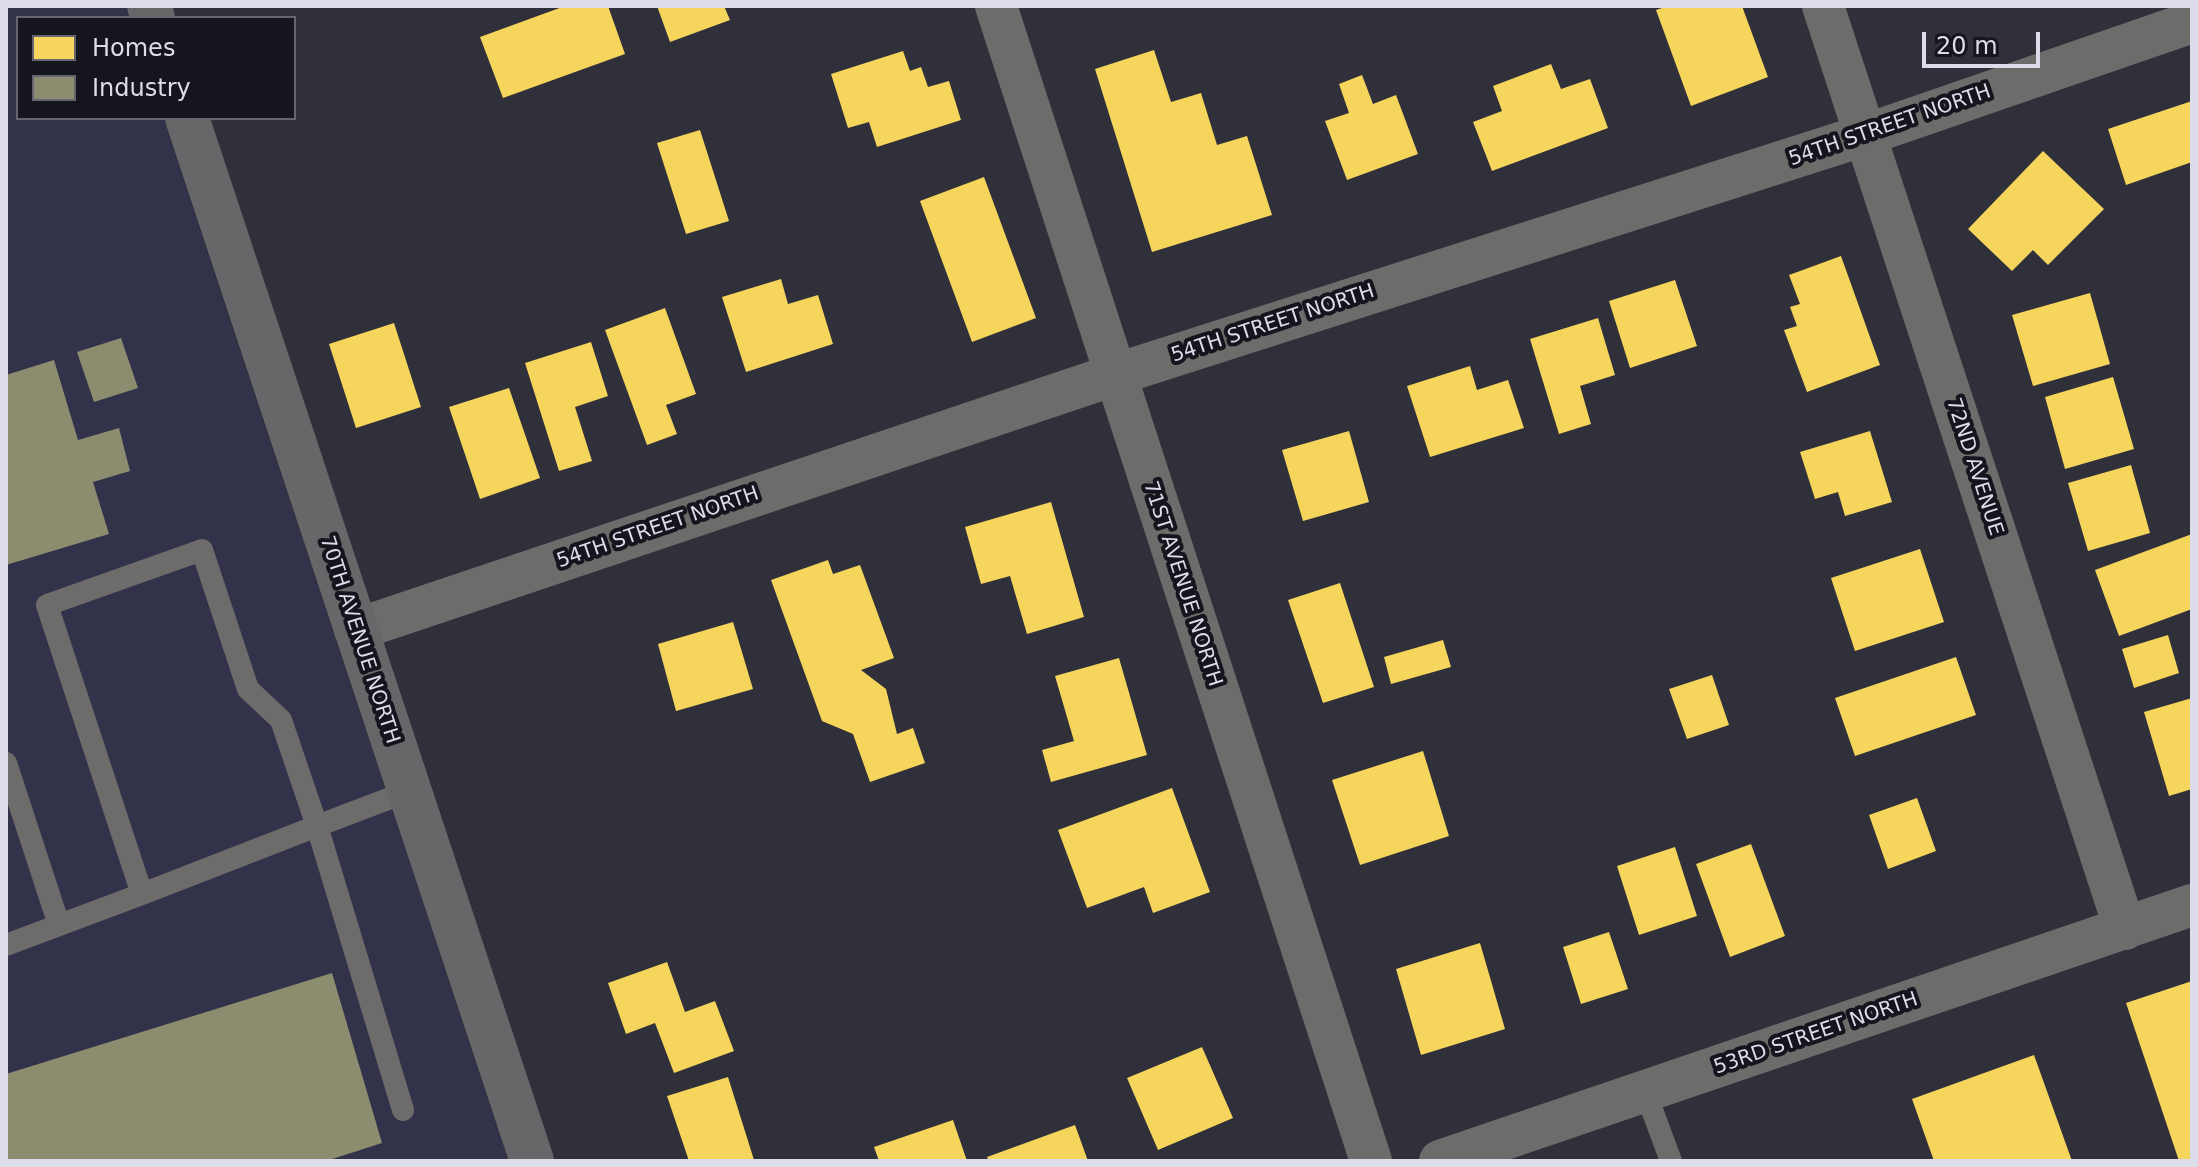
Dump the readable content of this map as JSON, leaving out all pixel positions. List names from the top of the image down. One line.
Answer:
{"streets":{"street":["54TH STREET NORTH","72ND AVENUE","71ST AVENUE NORTH","70TH AVENUE NORTH","53RD STREET NORTH"]},"crossings":[["54TH STREET NORTH","72ND AVENUE"],["54TH STREET NORTH","71ST AVENUE NORTH"],["54TH STREET NORTH","70TH AVENUE NORTH"],["72ND AVENUE","53RD STREET NORTH"]],"legend":["Homes","Industry"],"scale_bar":"20 m"}
